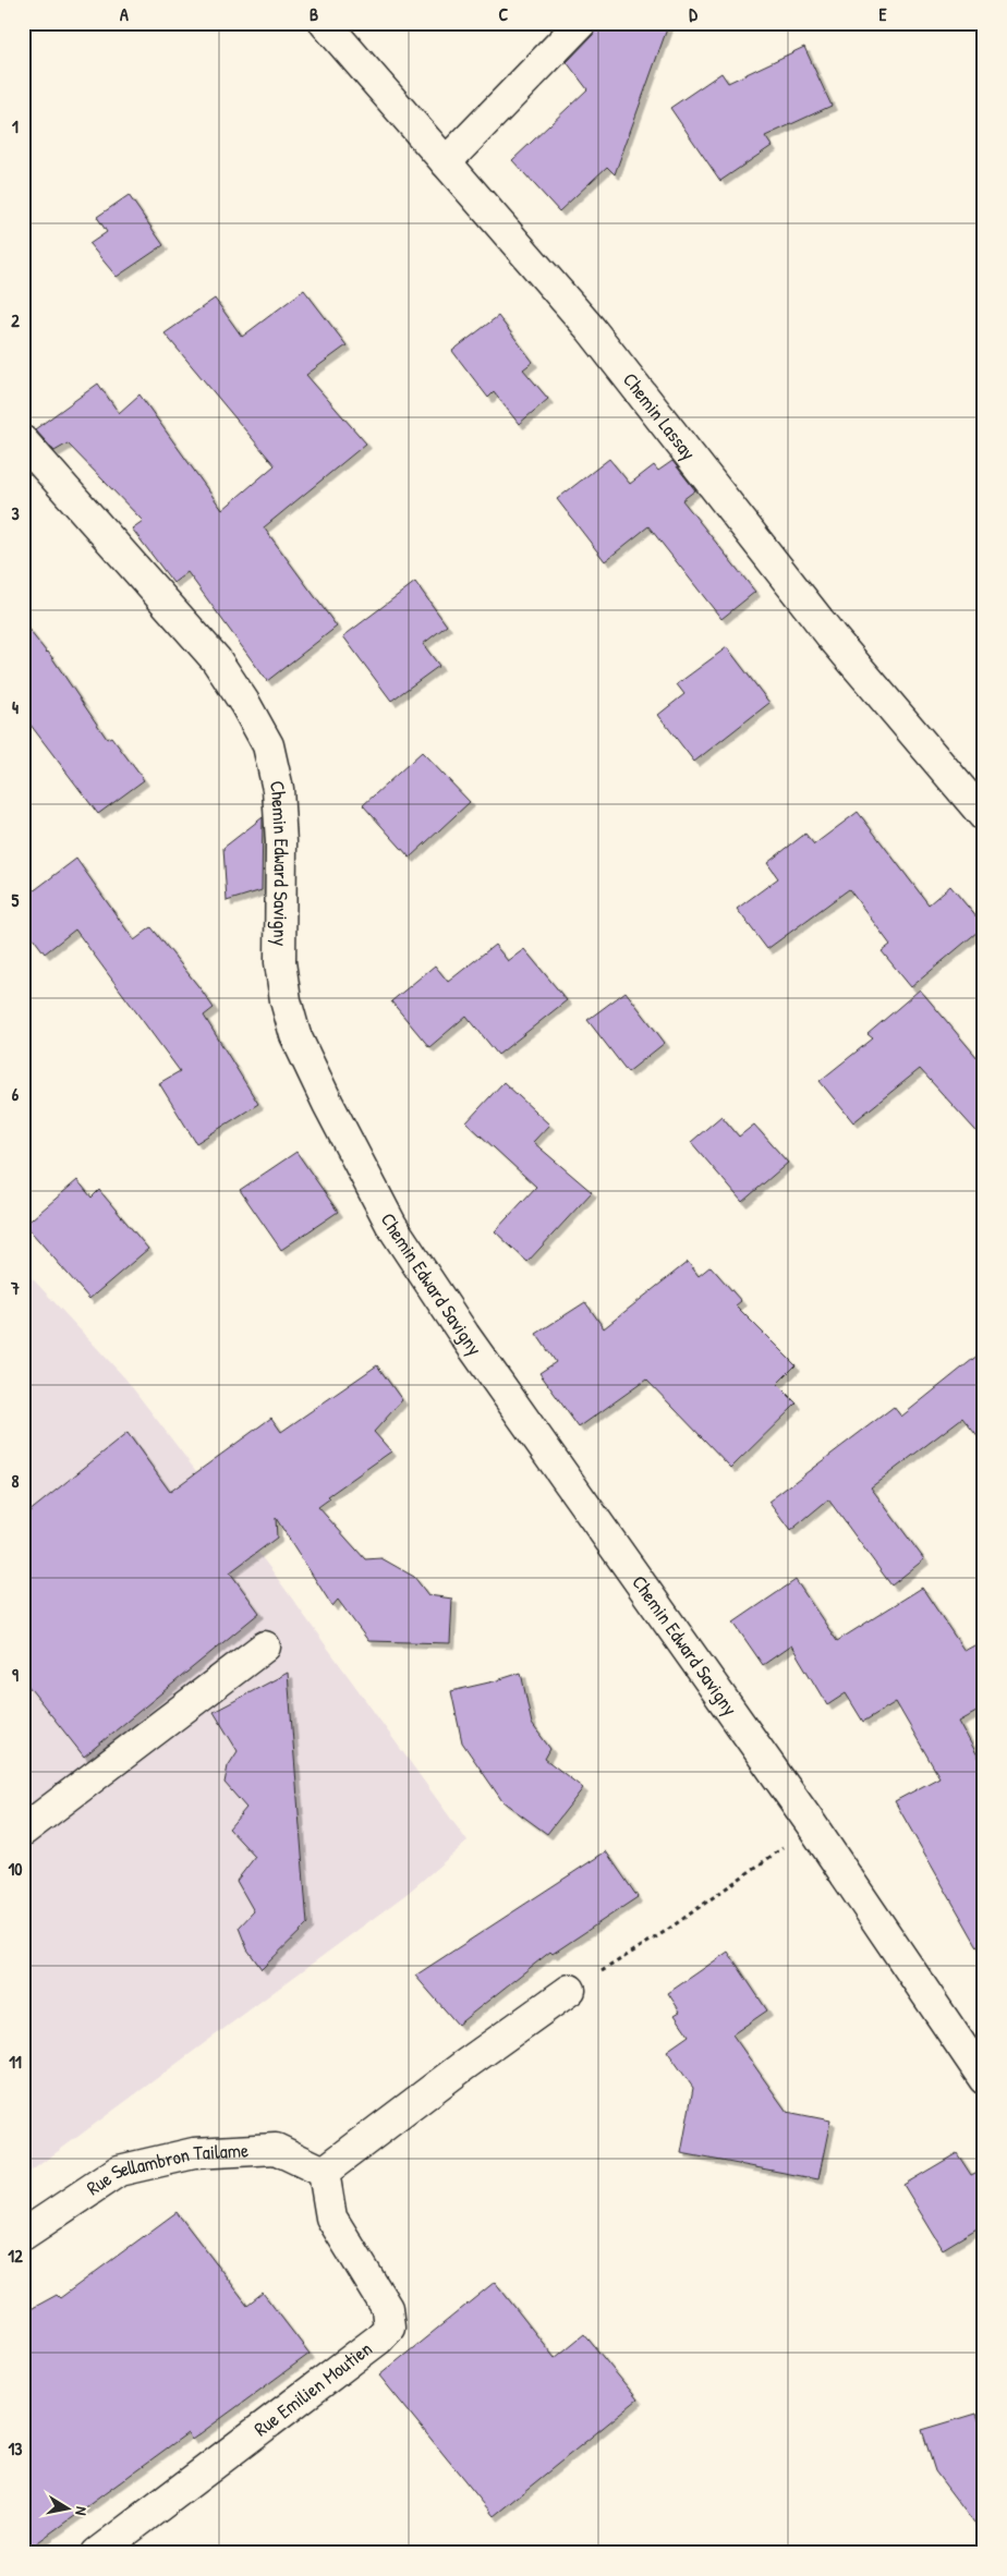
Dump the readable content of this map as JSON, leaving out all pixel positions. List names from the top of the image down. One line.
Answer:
{"streets":{"street":["Chemin Lassay","Chemin Edward Savigny","Rue Sellambron Tailame","Rue Emilien Moutien"]},"crossings":[["Rue Sellambron Tailame","Rue Emilien Moutien"]],"north":"right","grid":{"columns":["A","B","C","D","E"],"rows":["1","2","3","4","5","6","7","8","9","10","11","12","13"]}}
